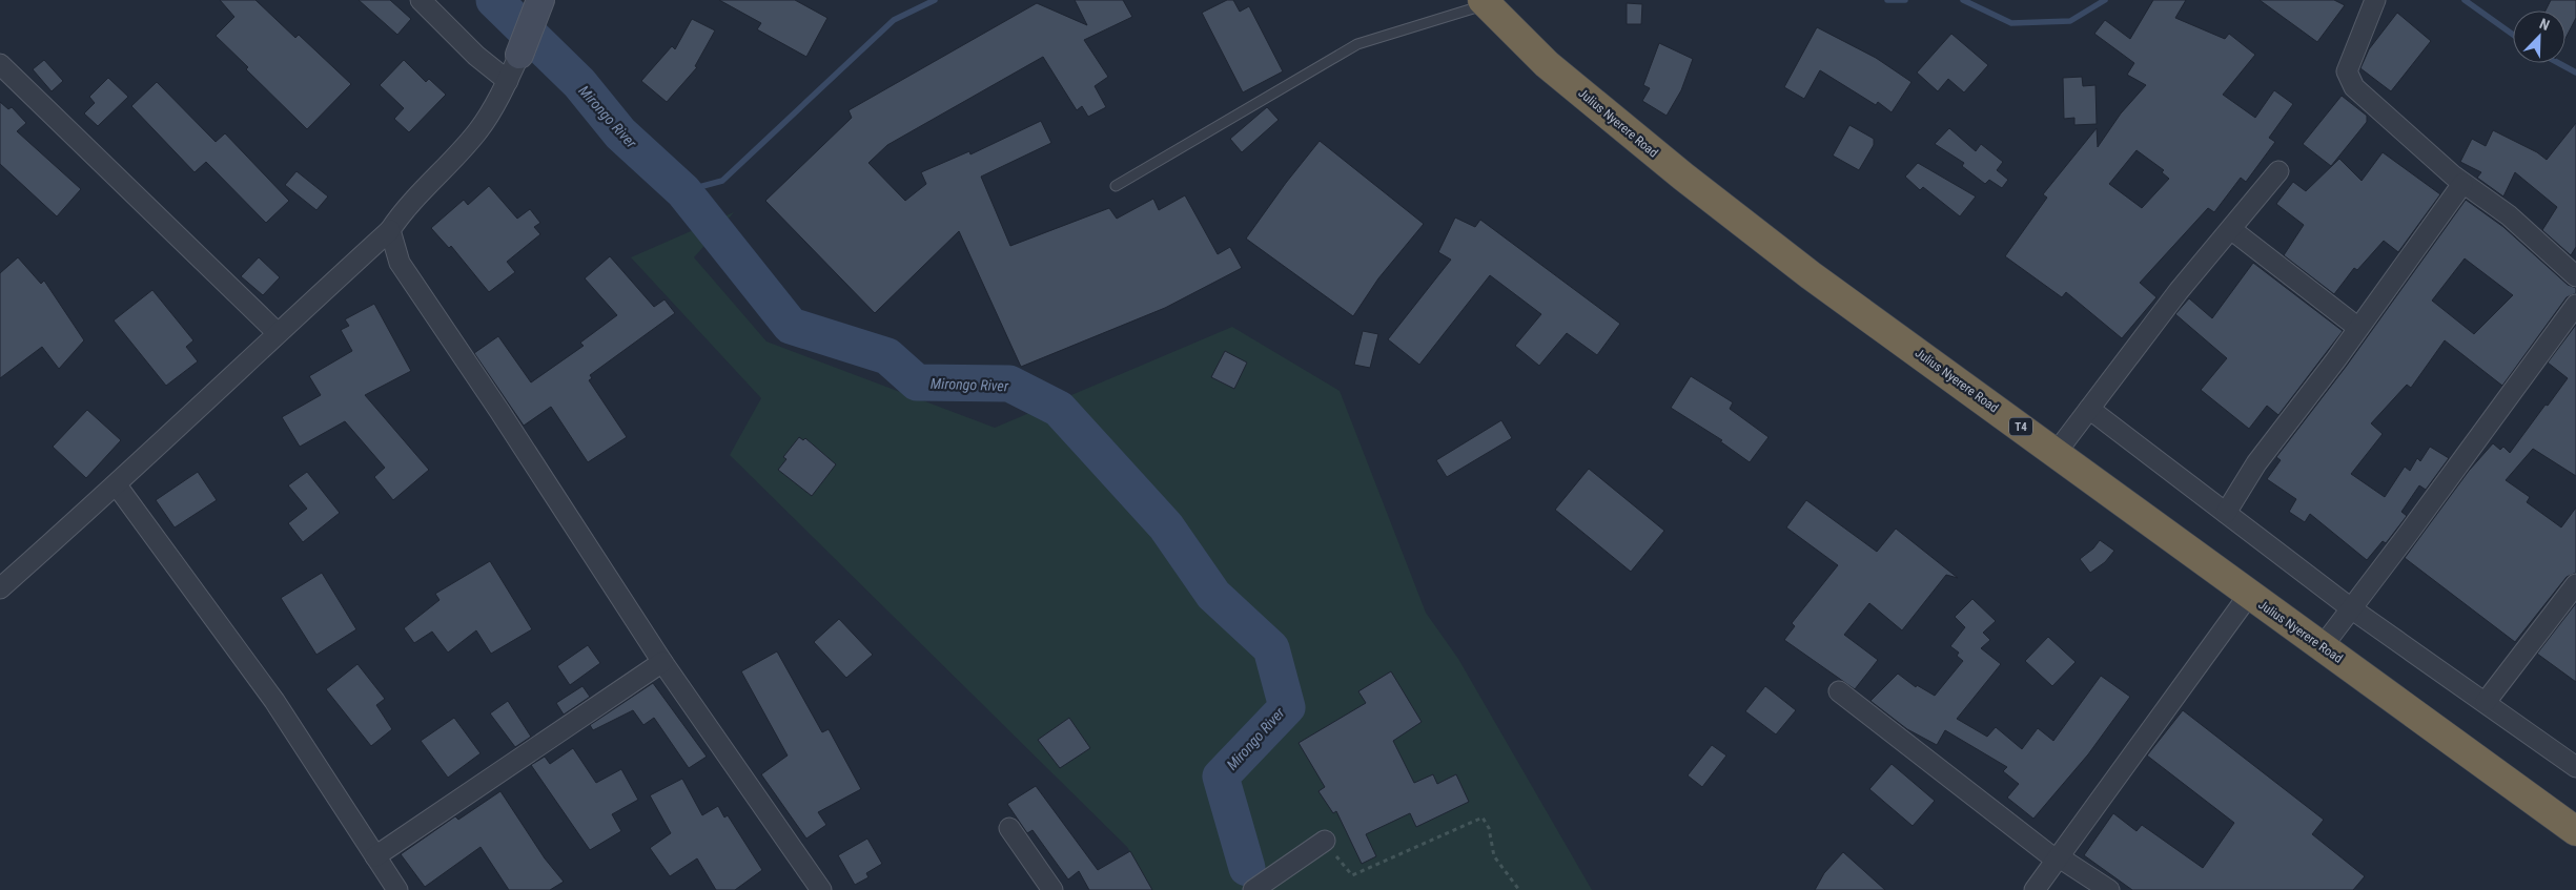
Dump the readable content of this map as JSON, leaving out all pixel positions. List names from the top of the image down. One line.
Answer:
{"streets":{"highway":["Julius Nyerere Road","T4"]},"water":["Mirongo River"],"north":"top right"}
